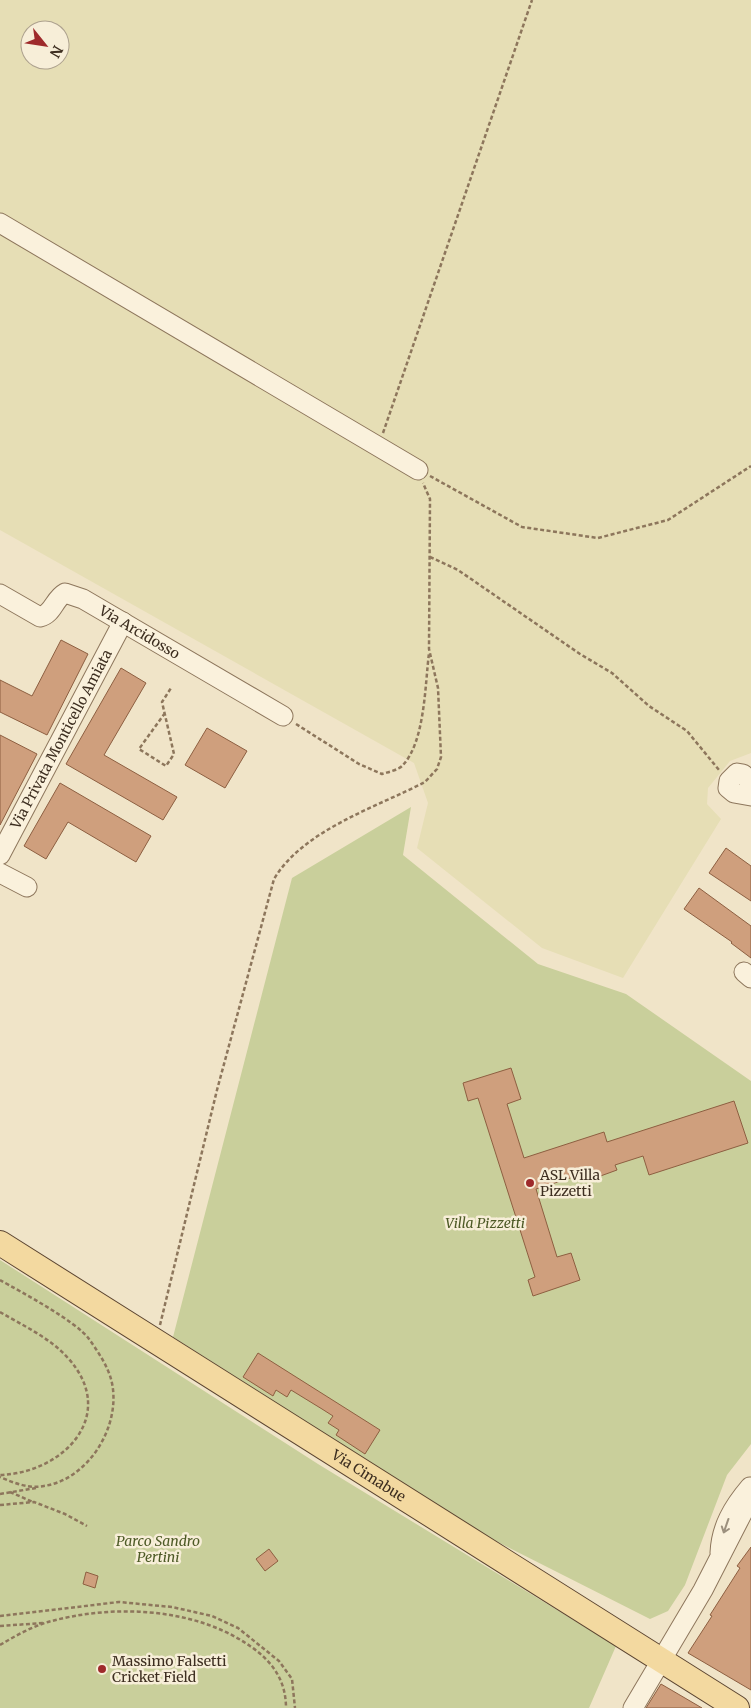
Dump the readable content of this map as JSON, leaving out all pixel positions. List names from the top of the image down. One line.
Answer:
{"streets":{"main road":["Via Cimabue"],"street":["Via Arcidosso","Via Privata Monticello Amiata"]},"crossings":[["Via Arcidosso","Via Privata Monticello Amiata"]],"parks":["Villa Pizzetti","Parco Sandro Pertini"],"places":["ASL Villa Pizzetti","Massimo Falsetti Cricket Field"],"north":"bottom right"}
